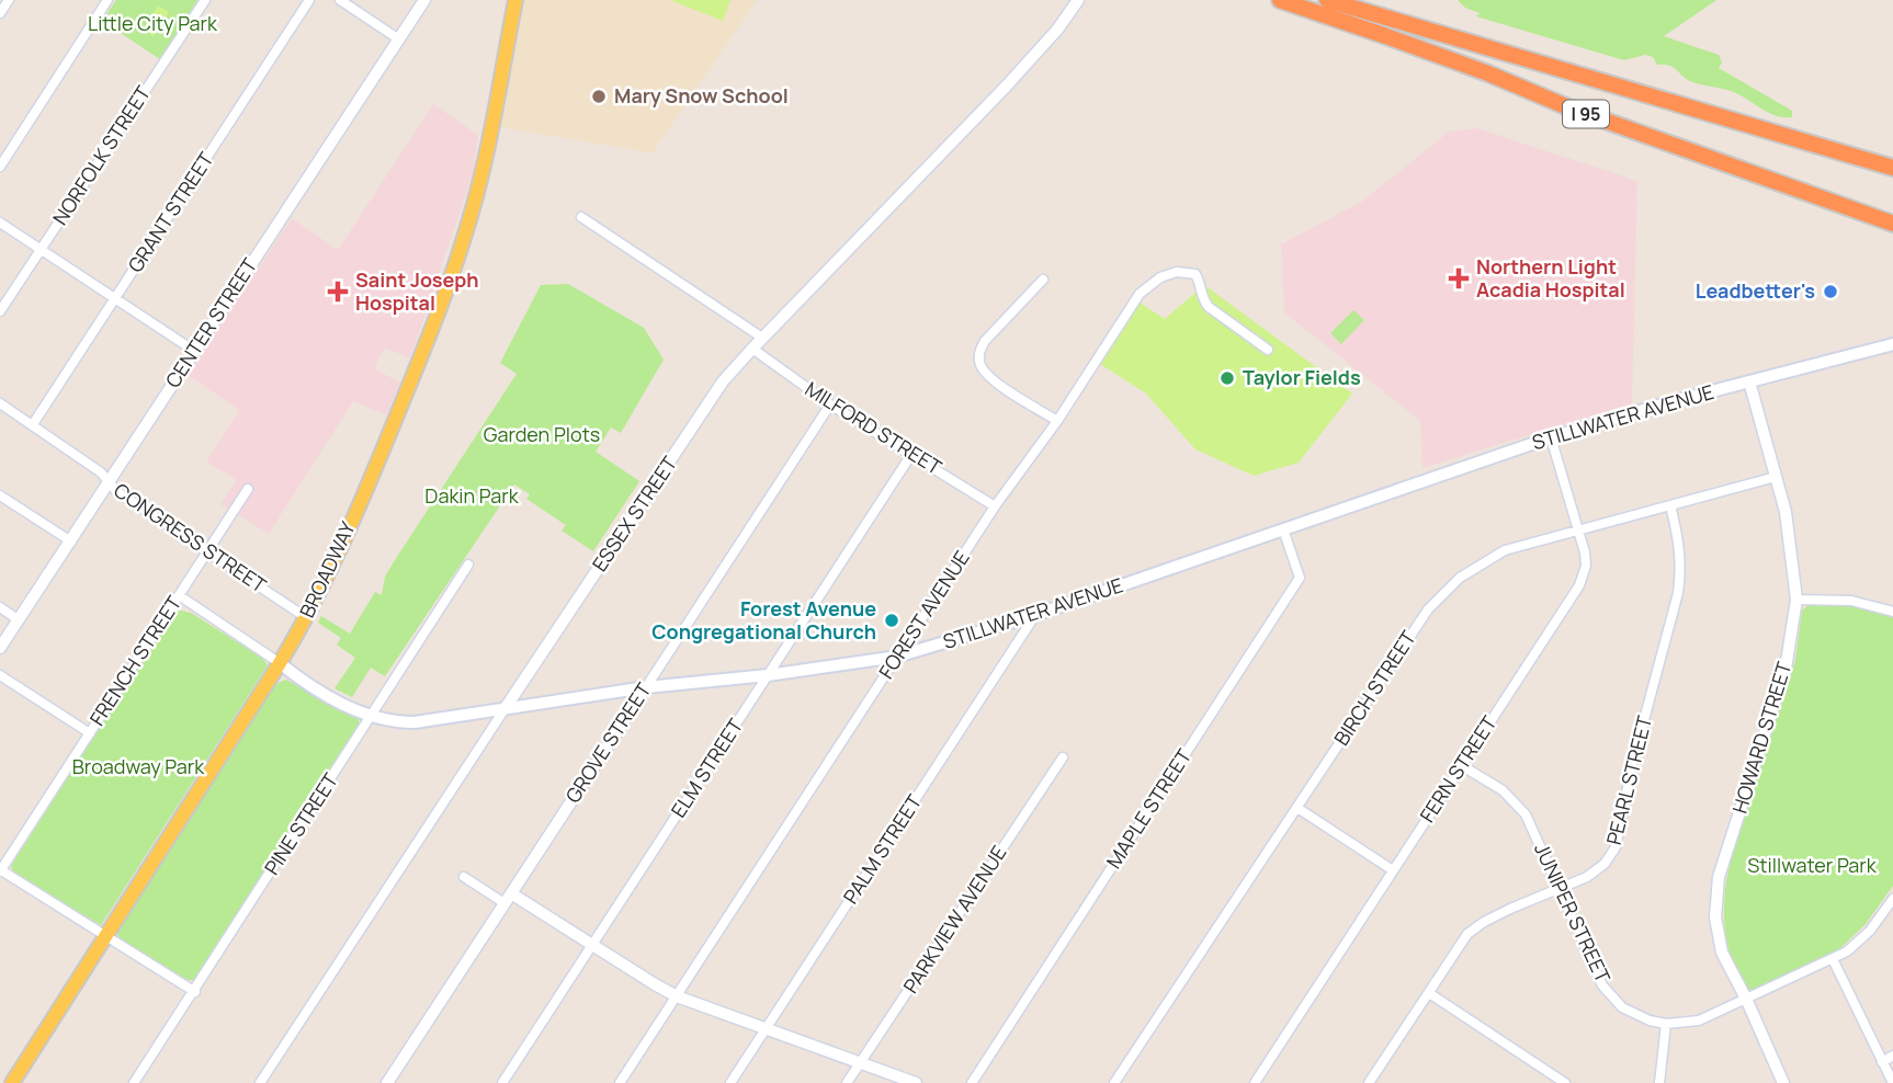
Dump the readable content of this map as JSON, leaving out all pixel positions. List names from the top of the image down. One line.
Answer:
{"streets":{"highway":["I 95"],"main road":["STILLWATER AVENUE","BROADWAY"],"street":["NORFOLK STREET","GRANT STREET","CENTER STREET","MILFORD STREET","ESSEX STREET","CONGRESS STREET","FOREST AVENUE","FRENCH STREET","BIRCH STREET","HOWARD STREET","GROVE STREET","ELM STREET","FERN STREET","PEARL STREET","MAPLE STREET","PINE STREET","PALM STREET","JUNIPER STREET","PARKVIEW AVENUE"]},"crossings":[["GRANT STREET","CONGRESS STREET"],["CENTER STREET","CONGRESS STREET"],["STILLWATER AVENUE","ESSEX STREET"],["STILLWATER AVENUE","BROADWAY"],["STILLWATER AVENUE","FOREST AVENUE"],["STILLWATER AVENUE","FRENCH STREET"],["STILLWATER AVENUE","HOWARD STREET"],["STILLWATER AVENUE","GROVE STREET"],["STILLWATER AVENUE","ELM STREET"],["STILLWATER AVENUE","FERN STREET"],["STILLWATER AVENUE","MAPLE STREET"],["STILLWATER AVENUE","PINE STREET"],["STILLWATER AVENUE","PALM STREET"],["MILFORD STREET","ESSEX STREET"],["MILFORD STREET","FOREST AVENUE"],["MILFORD STREET","GROVE STREET"],["MILFORD STREET","ELM STREET"],["CONGRESS STREET","BROADWAY"],["CONGRESS STREET","FRENCH STREET"],["BIRCH STREET","HOWARD STREET"],["BIRCH STREET","FERN STREET"],["BIRCH STREET","PEARL STREET"],["HOWARD STREET","JUNIPER STREET"],["FERN STREET","JUNIPER STREET"],["PEARL STREET","JUNIPER STREET"]],"parks":["Little City Park","Garden Plots","Dakin Park","Broadway Park","Stillwater Park"],"places":{"other":["Mary Snow School","Leadbetter's","Taylor Fields","Forest Avenue Congregational Church"],"health":["Northern Light Acadia Hospital","Saint Joseph Hospital"]}}
